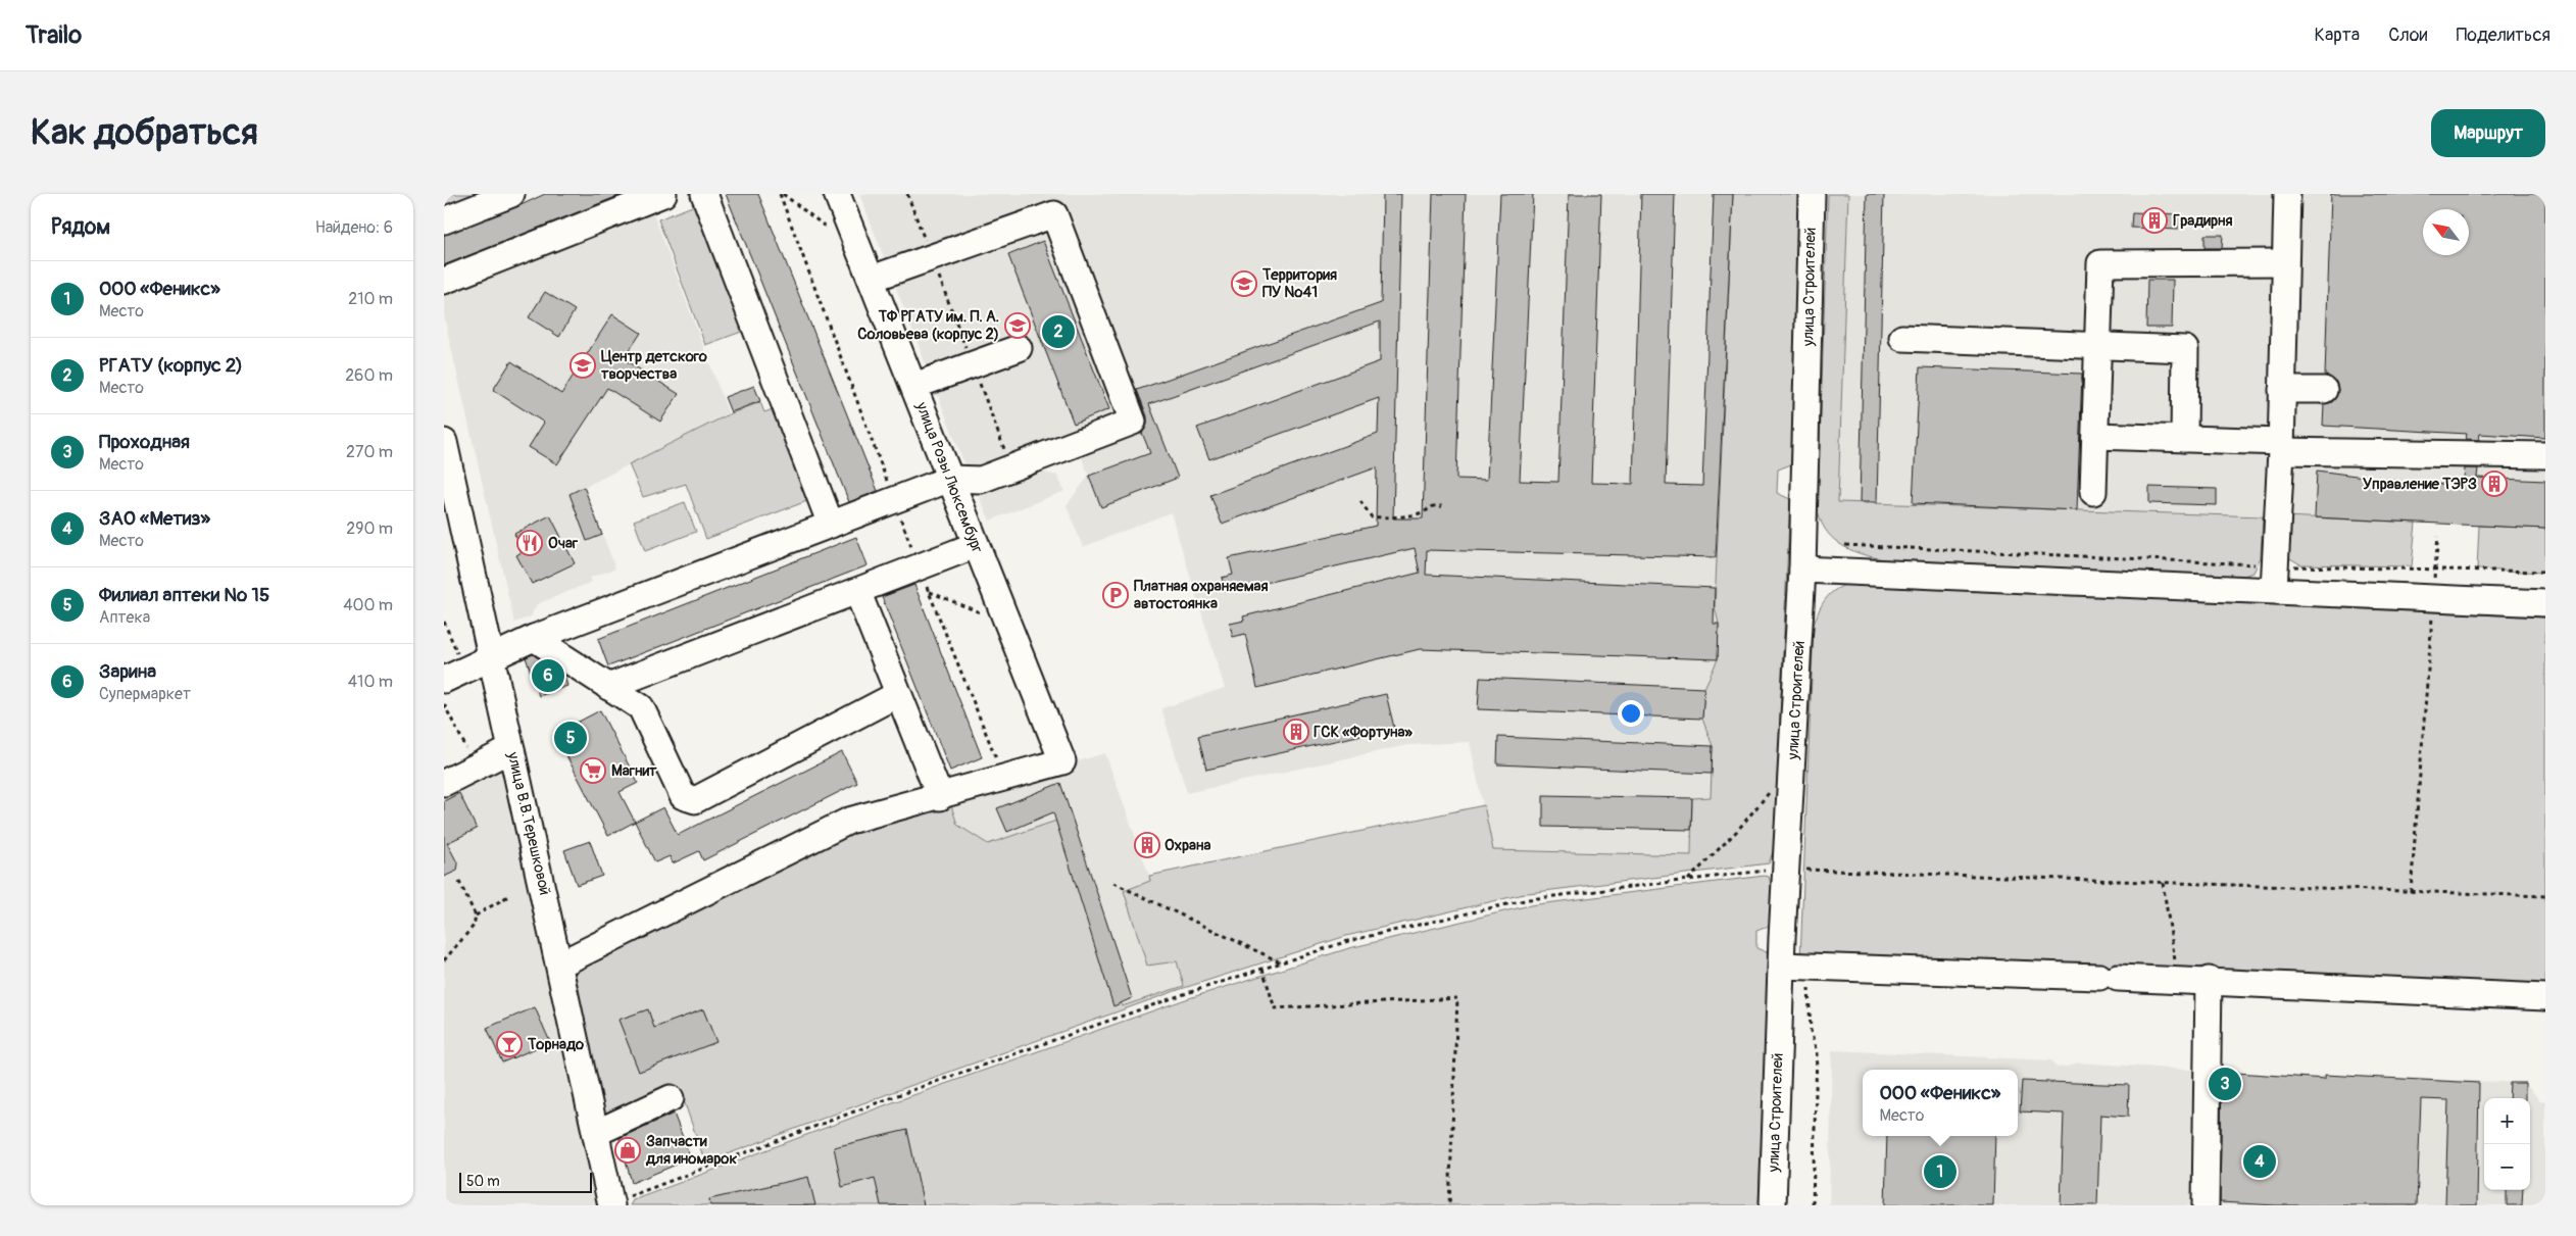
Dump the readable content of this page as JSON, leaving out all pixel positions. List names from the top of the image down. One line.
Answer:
{"streets":{"street":["улица Строителей","улица Розы Люксембург","улица В.В.Терешковой"]},"places":{"building":["Градирня","Управление ТЭРЗ","ГСК «Фортуна»","Охрана"],"school or university":["Территория ПУ №41","ТФ РГАТУ им. П. А. Соловьева (корпус 2)","Центр детского творчества"],"restaurant":["Очаг"],"parking":["Платная охраняемая автостоянка"],"supermarket":["Магнит"],"bar":["Торнадо"],"shop":["Запчасти для иномарок"]},"scale_bar":"50 m","north":"top left","page":{"header":"Trailo","nav":["Карта","Слои","Поделиться"],"buttons":"Маршрут","title":"Как добраться","heading":["Рядом","Найдено: 6"],"list":[{"mark":"1","name":"ООО «Феникс»","note":"Место","value":"210 m"},{"mark":"2","name":"РГАТУ (корпус 2)","note":"Место","value":"260 m"},{"mark":"3","name":"Проходная","note":"Место","value":"270 m"},{"mark":"4","name":"ЗАО «Метиз»","note":"Место","value":"290 m"},{"mark":"5","name":"Филиал аптеки № 15","note":"Аптека","value":"400 m"},{"mark":"6","name":"Зарина","note":"Супермаркет","value":"410 m"}],"pins":["2","6","5","3","4","1"],"popup":["ООО «Феникс»","Место"],"map_buttons":["+","−"],"scale":"50 m"}}
